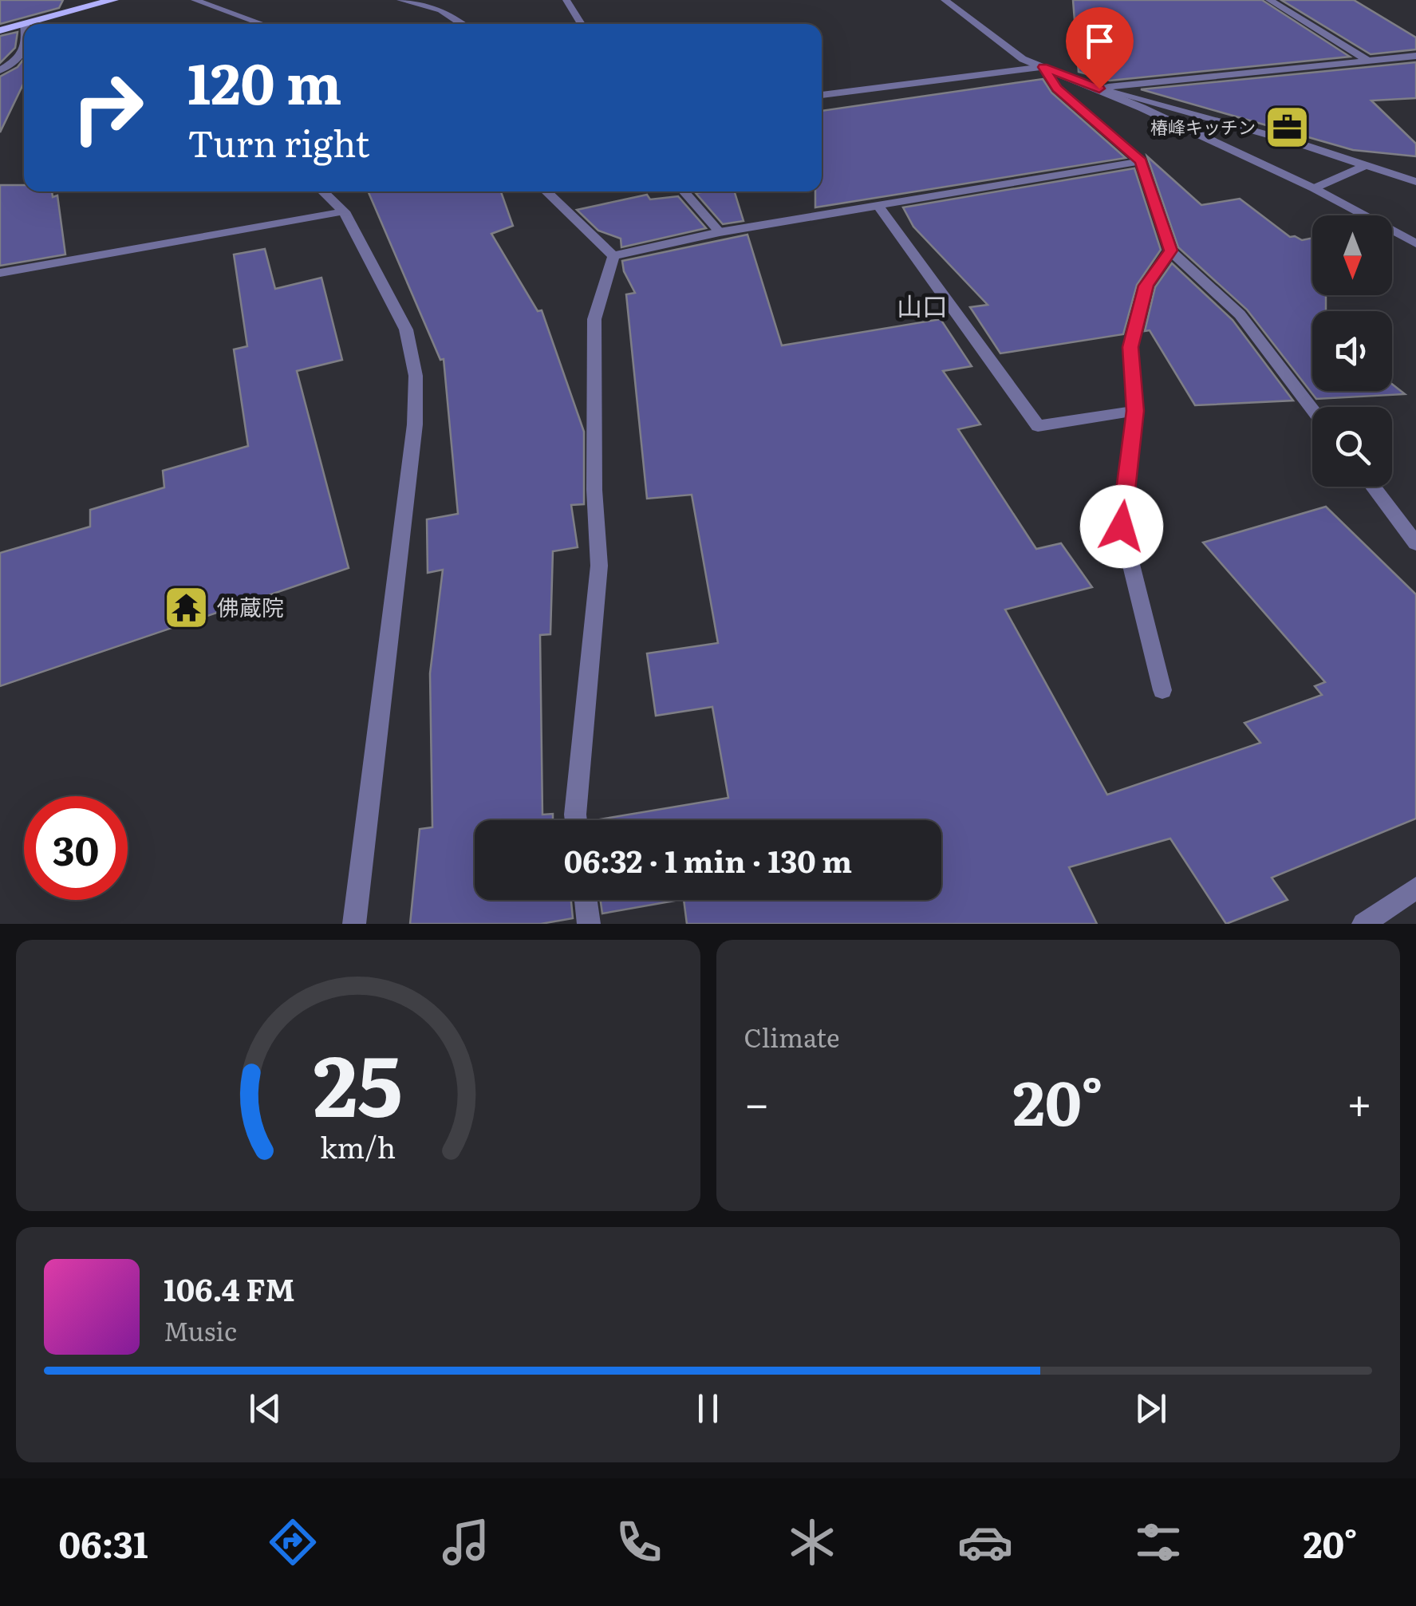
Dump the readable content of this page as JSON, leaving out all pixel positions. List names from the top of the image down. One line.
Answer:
{"districts":["山口"],"places":{"office":["椿峰キッチン"],"temple":["佛蔵院"]},"north":"bottom","page":{"turn":["120 m","Turn right"],"limit":"30","trip":"06:32 · 1 min · 130 m","tile":"Climate","heat":["−","20°","+"],"song":["106.4 FM","Music"],"tabs":["06:31","20°"],"gauge":["25","km/h"]}}
